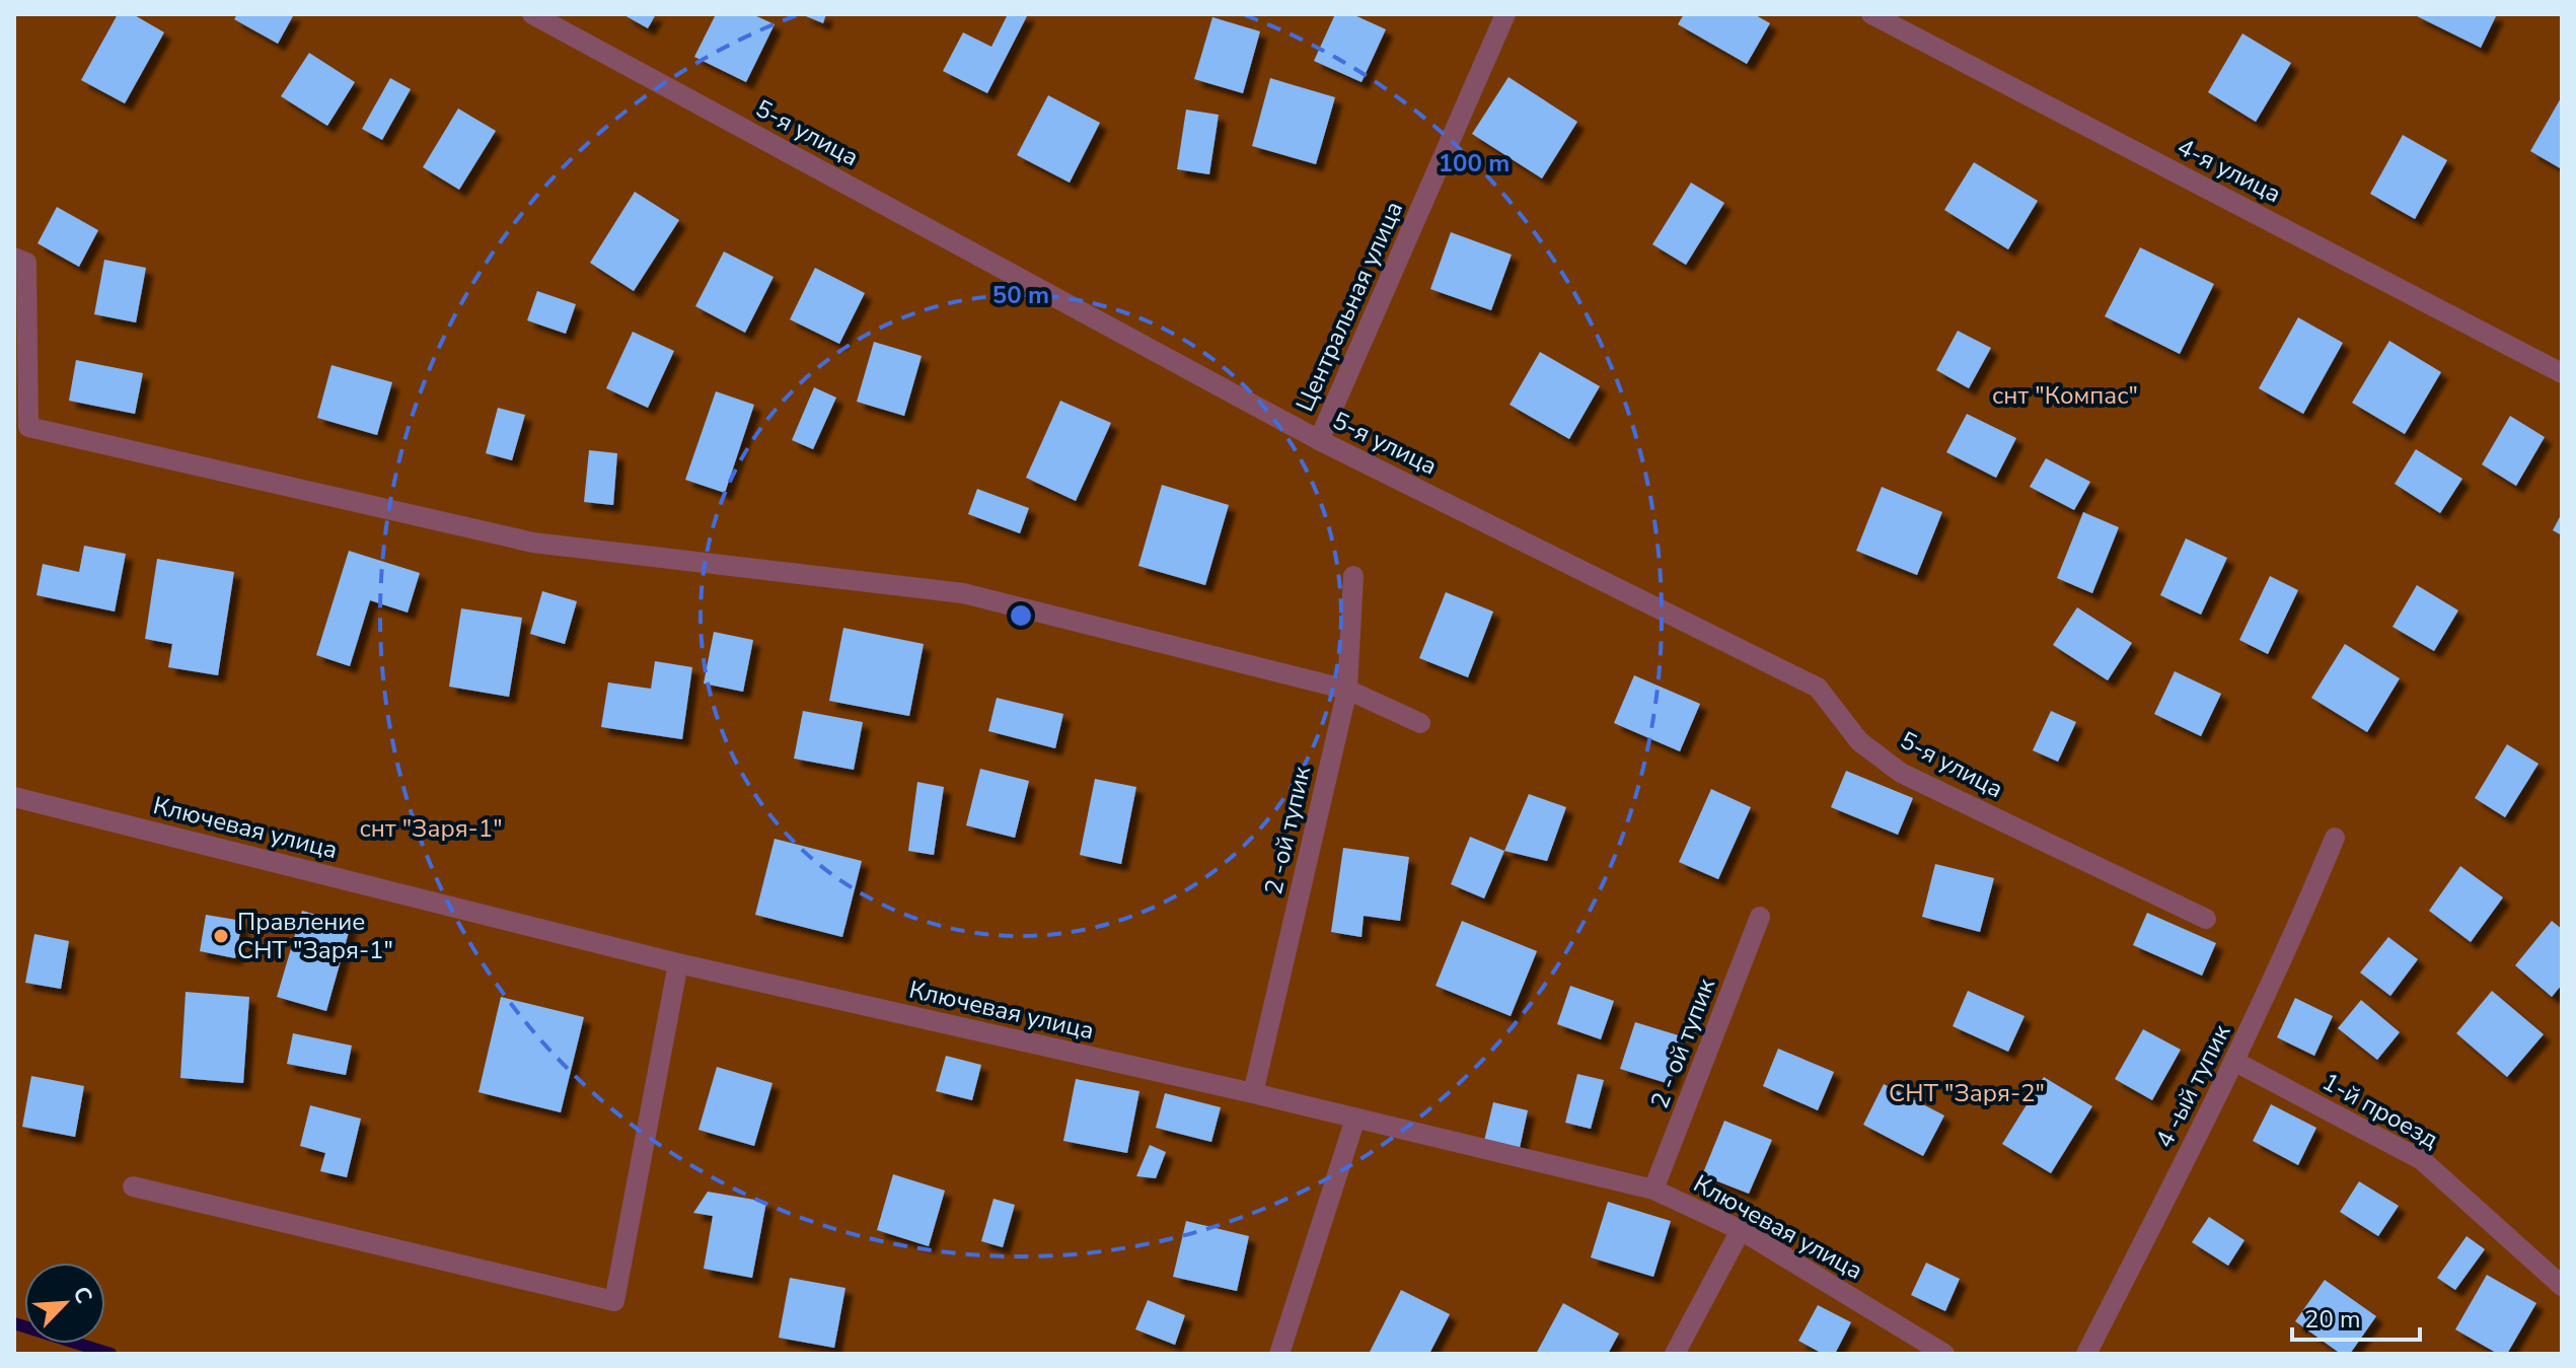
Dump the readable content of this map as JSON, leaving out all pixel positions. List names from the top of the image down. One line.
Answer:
{"streets":{"street":["5-я улица","4-я улица","Центральная улица","Ключевая улица","2 -ой тупик","2 - ой тупик","4 -ый тупик","1-й проезд"]},"crossings":[["5-я улица","Центральная улица"],["Ключевая улица","2 -ой тупик"],["Ключевая улица","2 - ой тупик"],["4 -ый тупик","1-й проезд"]],"parks":["снт \"Компас\"","снт \"Заря-1\"","СНТ \"Заря-2\""],"places":["Правление СНТ \"Заря-1\""],"scale_bar":"20 m","north":"top right","rings":["100 m","50 m"]}
